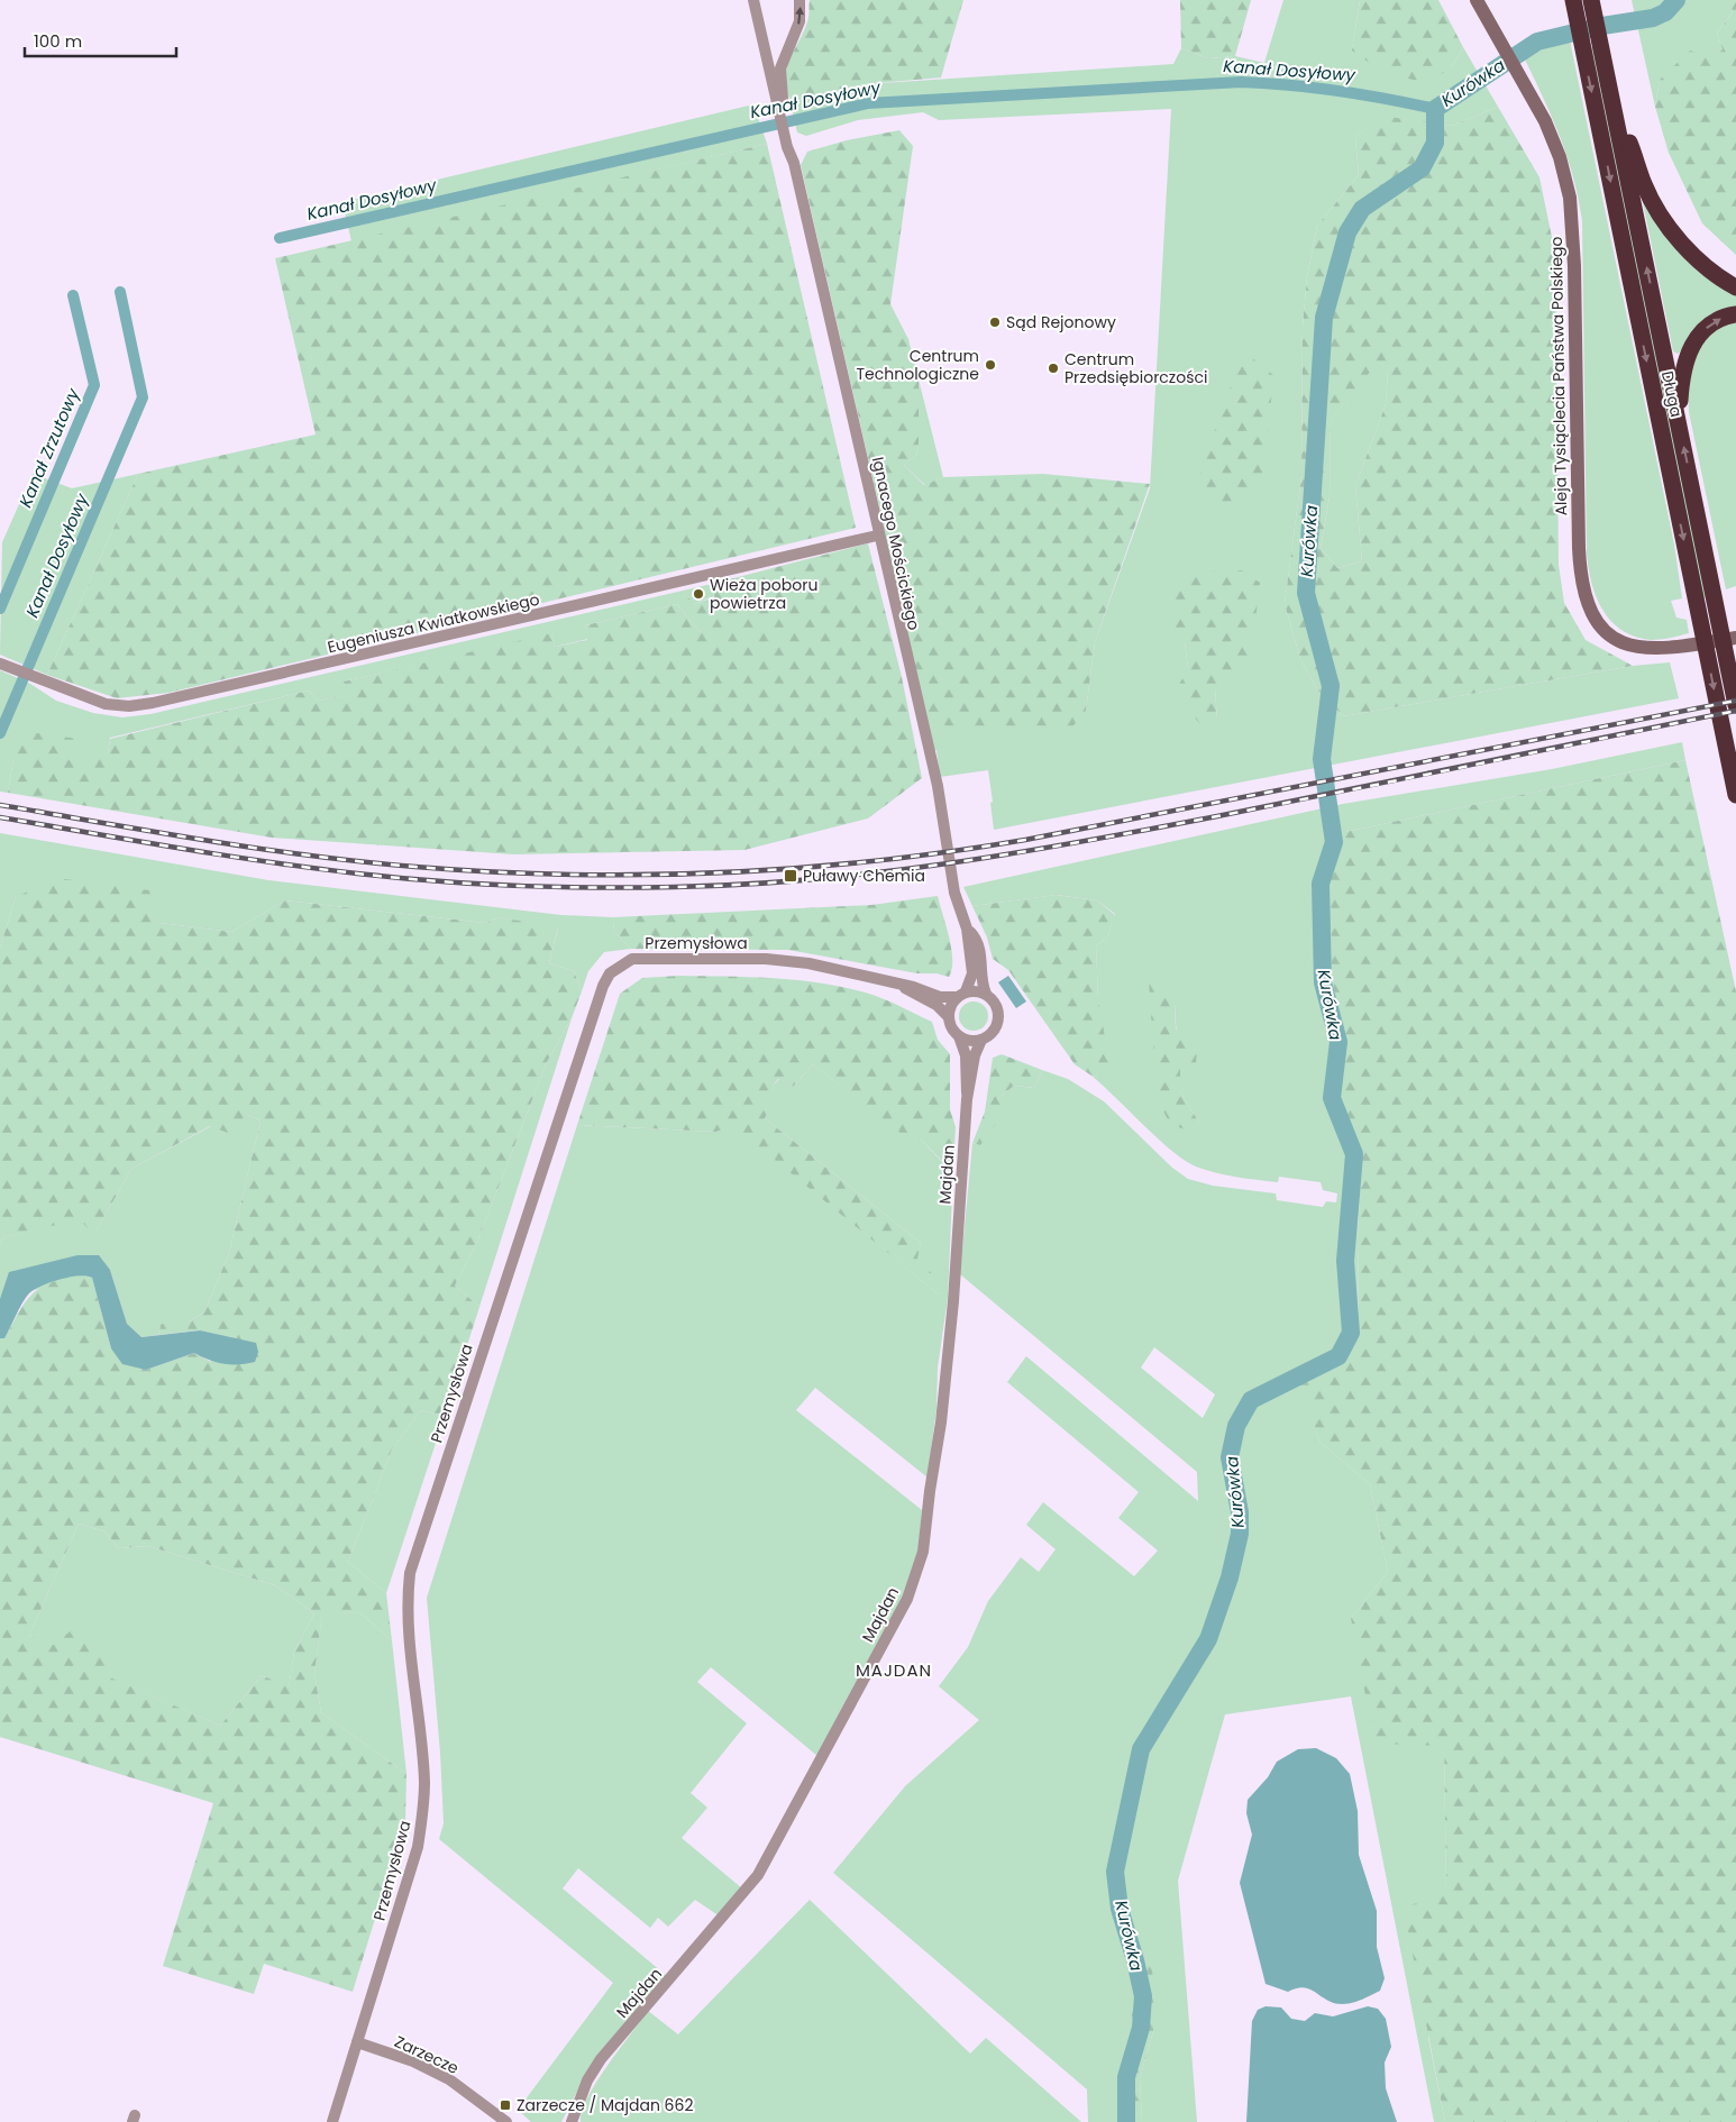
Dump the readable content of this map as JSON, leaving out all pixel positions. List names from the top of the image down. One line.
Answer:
{"streets":{"highway":["Długa"],"street":["Aleja Tysiąclecia Państwa Polskiego","Ignacego Mościckiego","Eugeniusza Kwiatkowskiego","Przemysłowa","Majdan","Zarzecze"]},"crossings":[["Ignacego Mościckiego","Eugeniusza Kwiatkowskiego"],["Ignacego Mościckiego","Przemysłowa"],["Ignacego Mościckiego","Majdan"],["Przemysłowa","Majdan"],["Przemysłowa","Zarzecze"]],"districts":["MAJDAN"],"water":["Kanał Dosyłowy","Kurówka","Kanał Zrzutowy"],"places":{"other":["Sąd Rejonowy","Centrum Technologiczne","Centrum Przedsiębiorczości","Wieża poboru powietrza"],"transit":["Puławy Chemia","Zarzecze / Majdan 662"]},"scale_bar":"100 m"}
